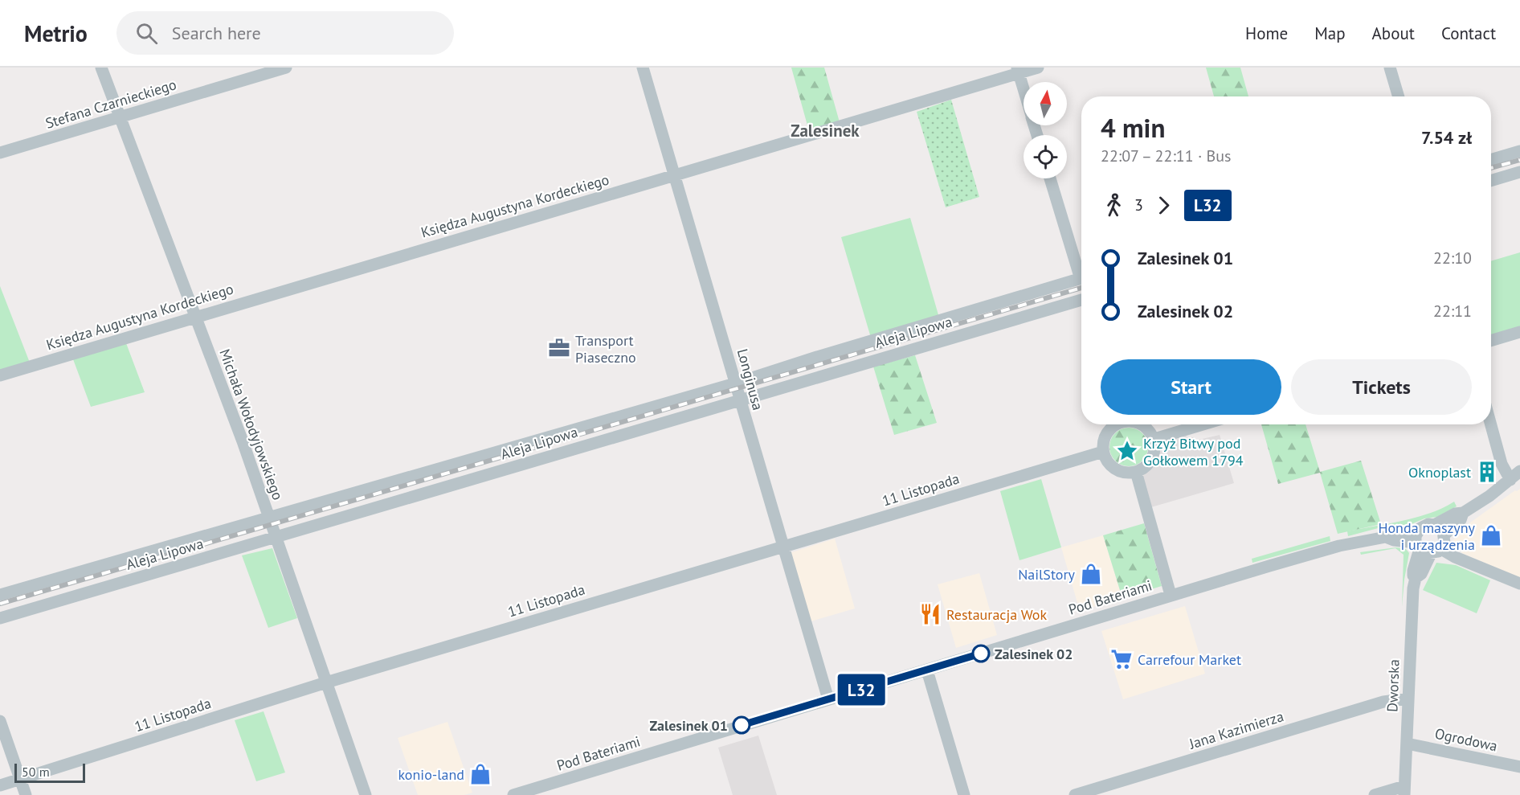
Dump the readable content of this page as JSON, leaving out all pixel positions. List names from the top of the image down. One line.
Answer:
{"streets":{"street":["Stefana Czarnieckiego","Księdza Augustyna Kordeckiego","Aleja Lipowa","Longinusa","Michała Wołodyjowskiego","11 Listopada","Pod Bateriami","Dworska","Jana Kazimierza","Ogrodowa"]},"crossings":[["Stefana Czarnieckiego","Michała Wołodyjowskiego"],["Księdza Augustyna Kordeckiego","Longinusa"],["Księdza Augustyna Kordeckiego","Michała Wołodyjowskiego"],["Aleja Lipowa","Longinusa"],["Aleja Lipowa","Michała Wołodyjowskiego"],["Longinusa","11 Listopada"],["Longinusa","Pod Bateriami"],["Michała Wołodyjowskiego","11 Listopada"],["Pod Bateriami","Dworska"],["Dworska","Jana Kazimierza"],["Dworska","Ogrodowa"]],"districts":["Zalesinek"],"places":{"office":["Transport Piaseczno"],"place":["Krzyż Bitwy pod Gołkowem 1794"],"building":["Oknoplast"],"shop":["Honda maszyny i urządzenia","NailStory","konio-land"],"restaurant":["Restauracja Wok"],"other":["Zalesinek 02","Zalesinek 01"],"supermarket":["Carrefour Market"]},"lines":["bus line L32"],"scale_bar":"50 m","north":"top","page":{"header":"Metrio","search":"Search here","nav":["Home","Map","About","Contact"],"on_map":"L32","heading":["4 min","22:07 – 22:11 · Bus","7.54 zł"],"legs":["3","L32"],"list":[{"name":"Zalesinek 01","value":"22:10"},{"name":"Zalesinek 02","value":"22:11"}],"buttons":["Start","Tickets"],"scale":"50 m"}}
